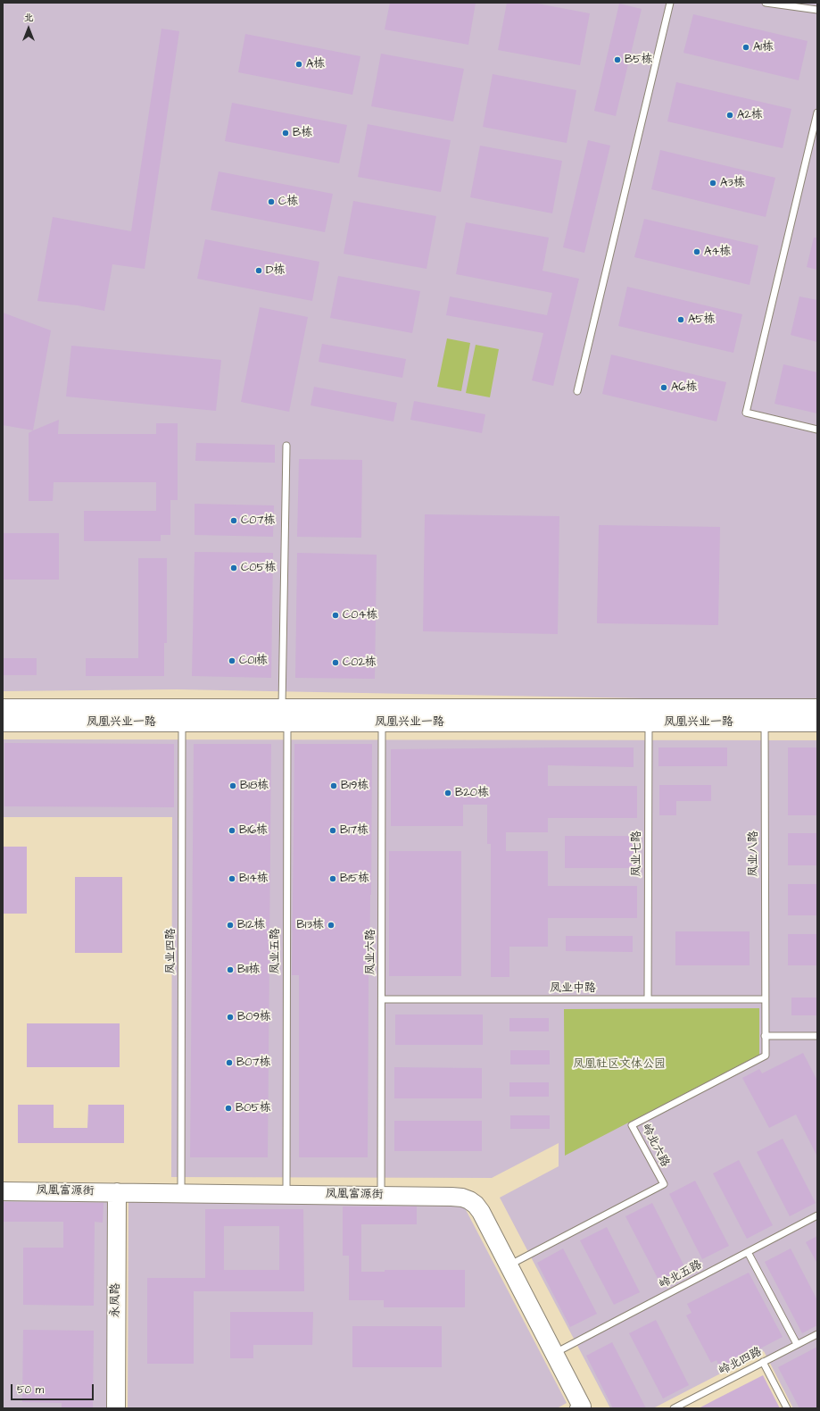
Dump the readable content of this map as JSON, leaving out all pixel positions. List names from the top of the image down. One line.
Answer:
{"streets":{"street":["凤凰兴业一路","凤凰富源街","永凤路"],"lane":["凤业七路","凤业八路","凤业四路","凤业五路","凤业六路","凤业中路","岭北六路","岭北五路","岭北四路"]},"crossings":[["凤凰兴业一路","凤业七路"],["凤凰兴业一路","凤业八路"],["凤凰兴业一路","凤业四路"],["凤凰兴业一路","凤业五路"],["凤凰兴业一路","凤业六路"],["凤业七路","凤业中路"],["凤业八路","凤业中路"],["凤业八路","岭北六路"],["凤业四路","凤凰富源街"],["凤业五路","凤凰富源街"],["凤业六路","凤业中路"],["凤业六路","凤凰富源街"],["凤业中路","岭北六路"],["岭北六路","凤凰富源街"],["凤凰富源街","岭北五路"],["凤凰富源街","永凤路"]],"parks":["凤凰社区文体公园"],"places":["A1栋","B5栋","A栋","A2栋","B栋","A3栋","C栋","A4栋","D栋","A5栋","A6栋","C07栋","C05栋","C04栋","C01栋","C02栋","B18栋","B19栋","B20栋","B16栋","B17栋","B14栋","B15栋","B12栋","B13栋","B11栋","B09栋","B07栋","B05栋"],"scale_bar":"50 m","north":"top"}
